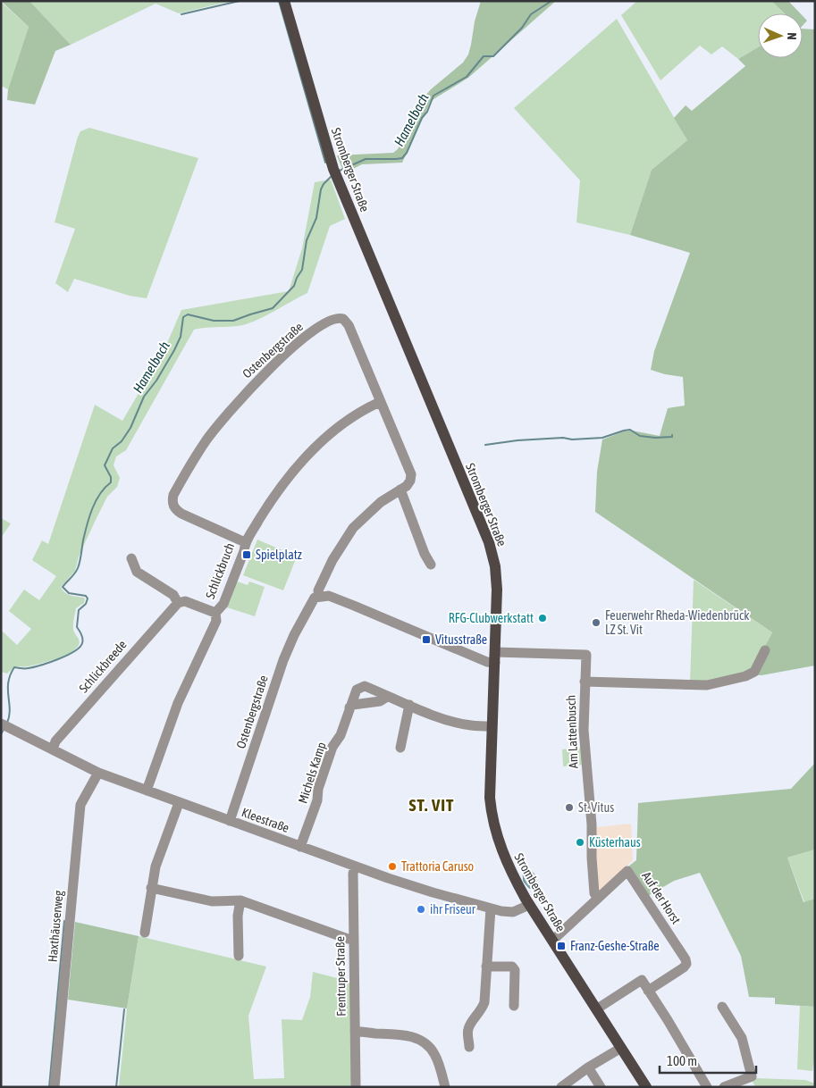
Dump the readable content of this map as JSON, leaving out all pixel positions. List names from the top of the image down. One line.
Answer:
{"streets":{"main road":["Stromberger Straße"],"street":["Ostenbergstraße","Schlickbruch","Schlickbreede","Am Lattenbusch","Michels Kamp","Kleestraße","Auf der Horst","Haxthäuserweg","Frentruper Straße"]},"crossings":[["Stromberger Straße","Am Lattenbusch"],["Stromberger Straße","Michels Kamp"],["Stromberger Straße","Kleestraße"],["Stromberger Straße","Auf der Horst"],["Ostenbergstraße","Schlickbruch"],["Ostenbergstraße","Kleestraße"],["Schlickbruch","Kleestraße"],["Schlickbreede","Kleestraße"],["Am Lattenbusch","Auf der Horst"],["Michels Kamp","Kleestraße"],["Kleestraße","Haxthäuserweg"],["Kleestraße","Frentruper Straße"]],"districts":["ST. VIT"],"water":["Hamelbach"],"places":{"transit":["Spielplatz","Vitusstraße","Franz-Geshe-Straße"],"other":["RFG-Clubwerkstatt","Feuerwehr Rheda-Wiedenbrück LZ St. Vit","St. Vitus","Küsterhaus","Trattoria Caruso","ihr Friseur"]},"scale_bar":"100 m","north":"right"}
